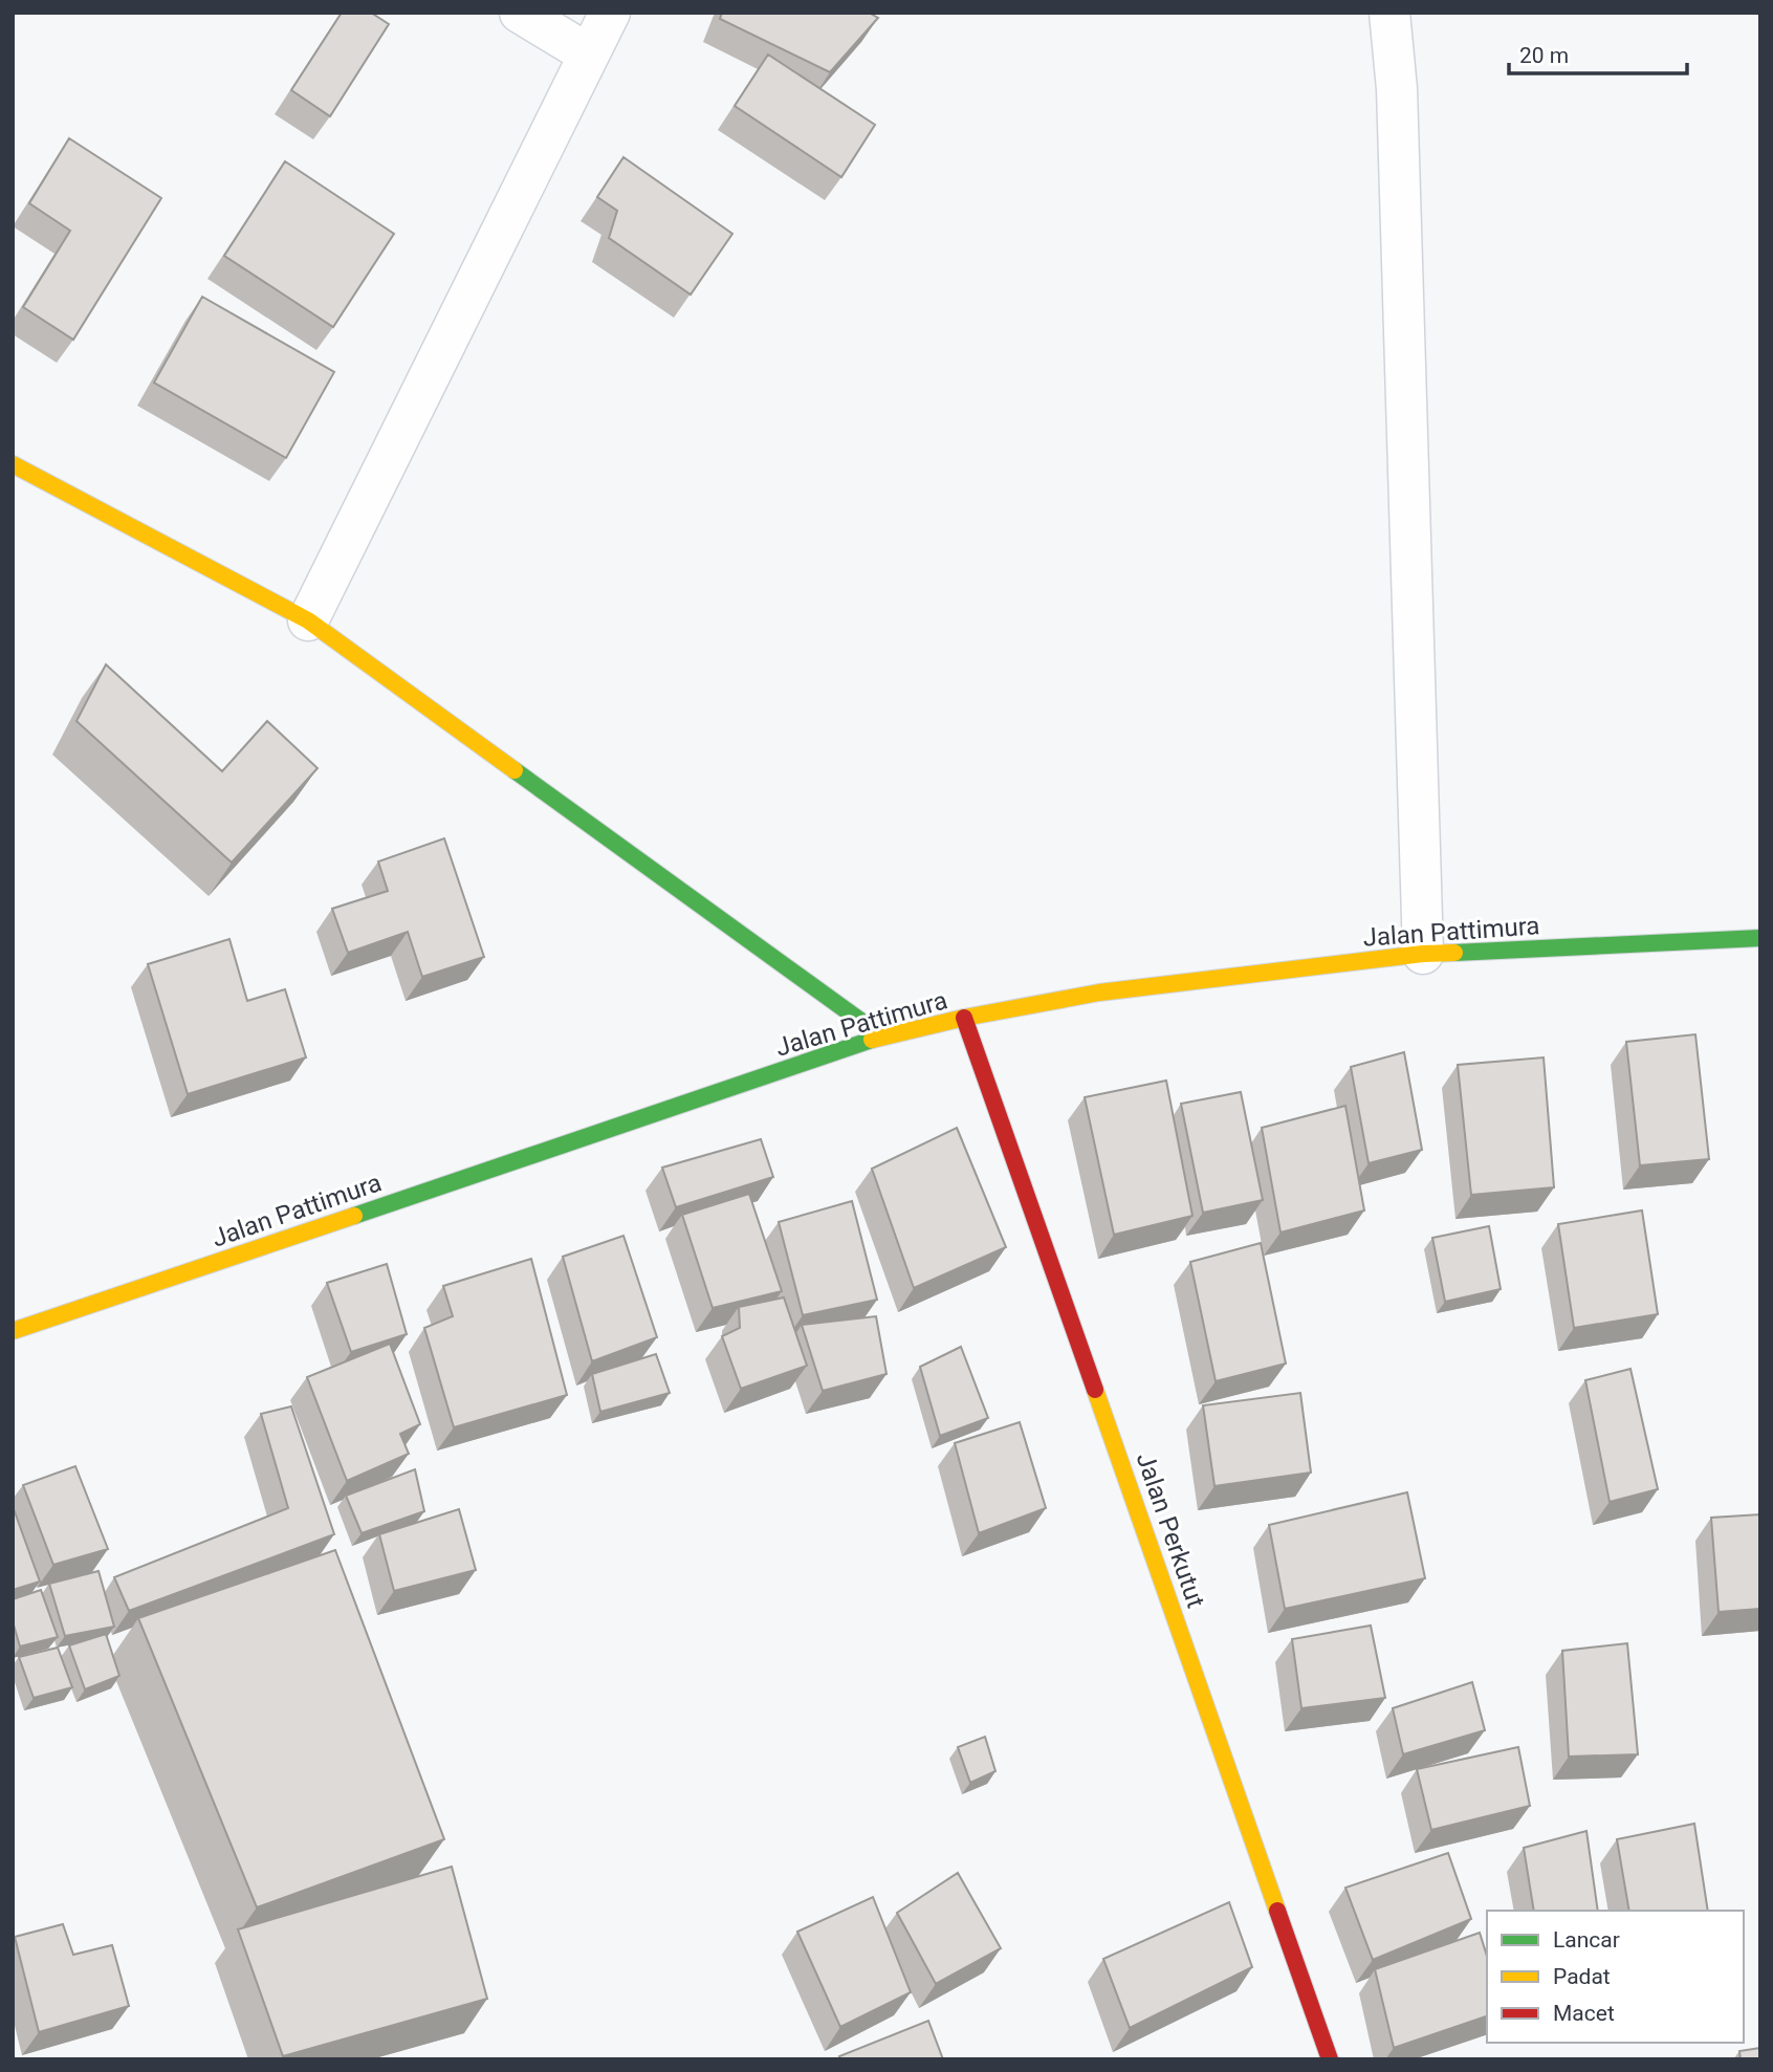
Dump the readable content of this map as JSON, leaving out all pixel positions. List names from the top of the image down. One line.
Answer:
{"streets":{"street":["Jalan Pattimura","Jalan Perkutut"]},"crossings":[["Jalan Pattimura","Jalan Perkutut"]],"legend":["Lancar","Padat","Macet"],"scale_bar":"20 m"}
